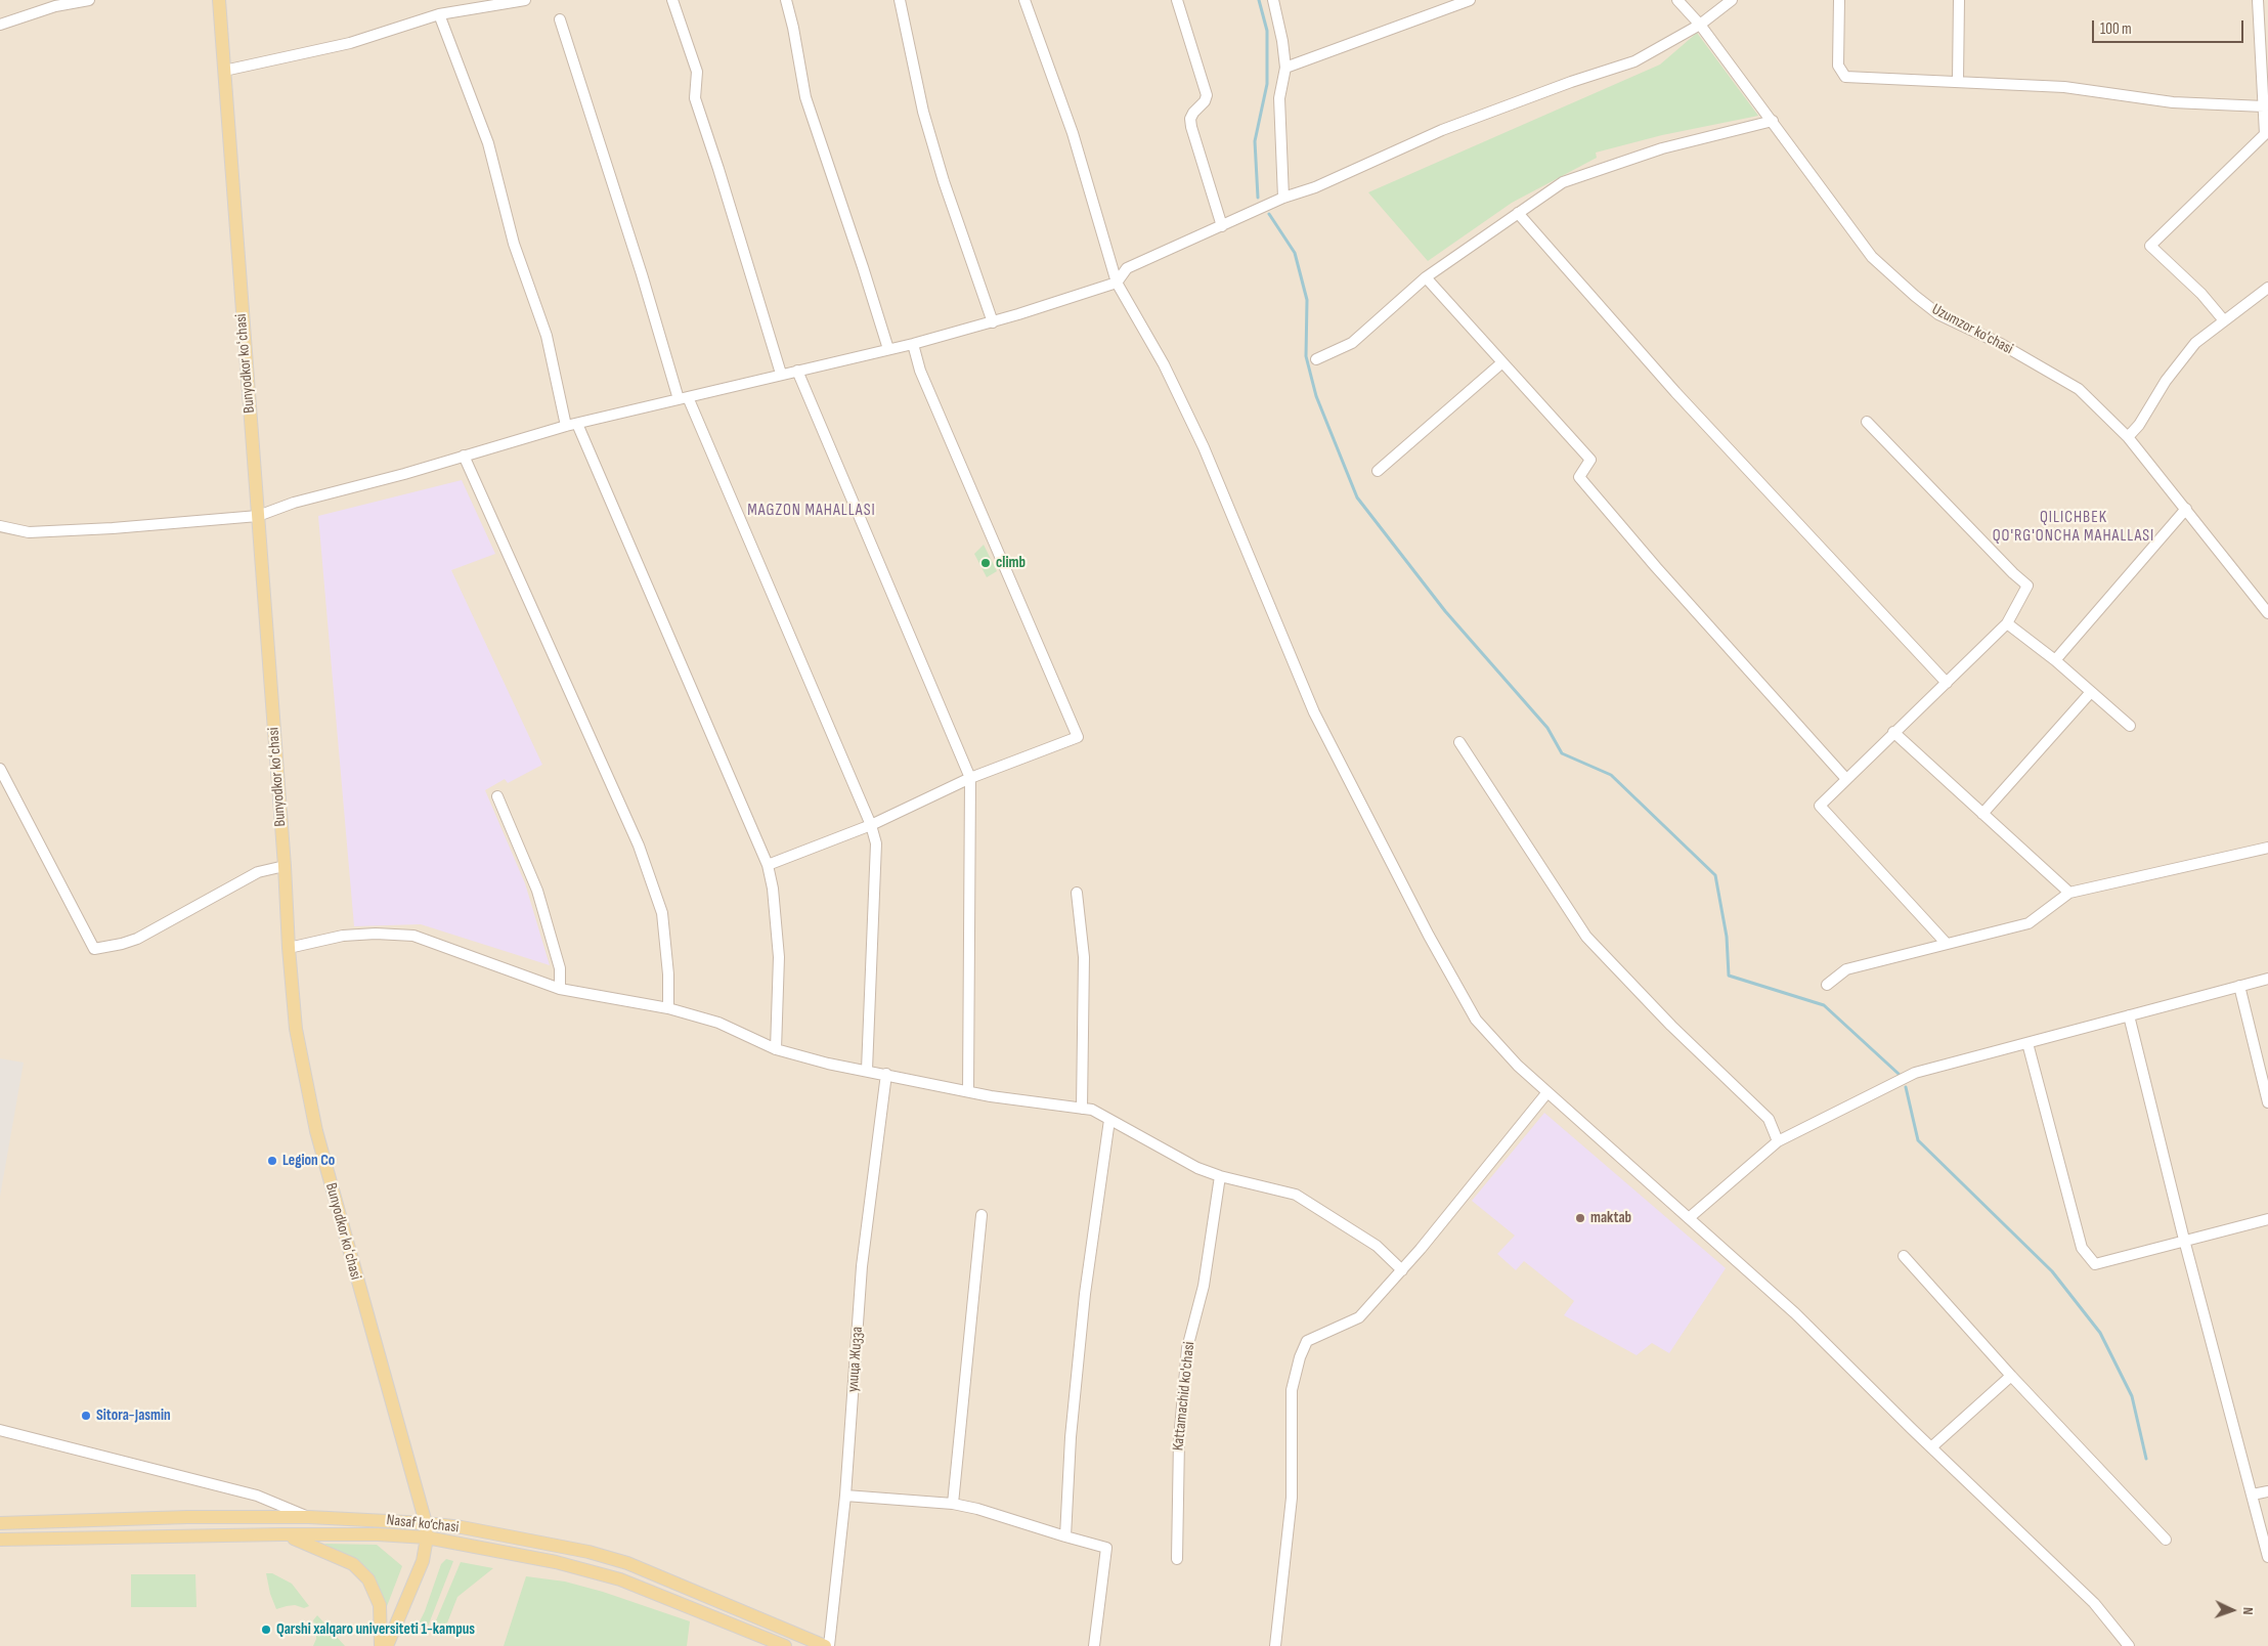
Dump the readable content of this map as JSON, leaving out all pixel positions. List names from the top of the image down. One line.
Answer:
{"streets":{"main road":["Bunyodkor koʻchasi","Nasaf ko‘chasi"],"street":["Uzumzor ko'chasi","улица Жизза","Kattamachid ko'chasi"]},"crossings":[["Bunyodkor koʻchasi","Nasaf ko‘chasi"]],"districts":["MAGZON MAHALLASI","QILICHBEK QO'RG'ONCHA MAHALLASI"],"places":["climb","Legion Co","maktab","Sitora-Jasmin","Qarshi xalqaro universiteti 1-kampus"],"scale_bar":"100 m","north":"right"}
